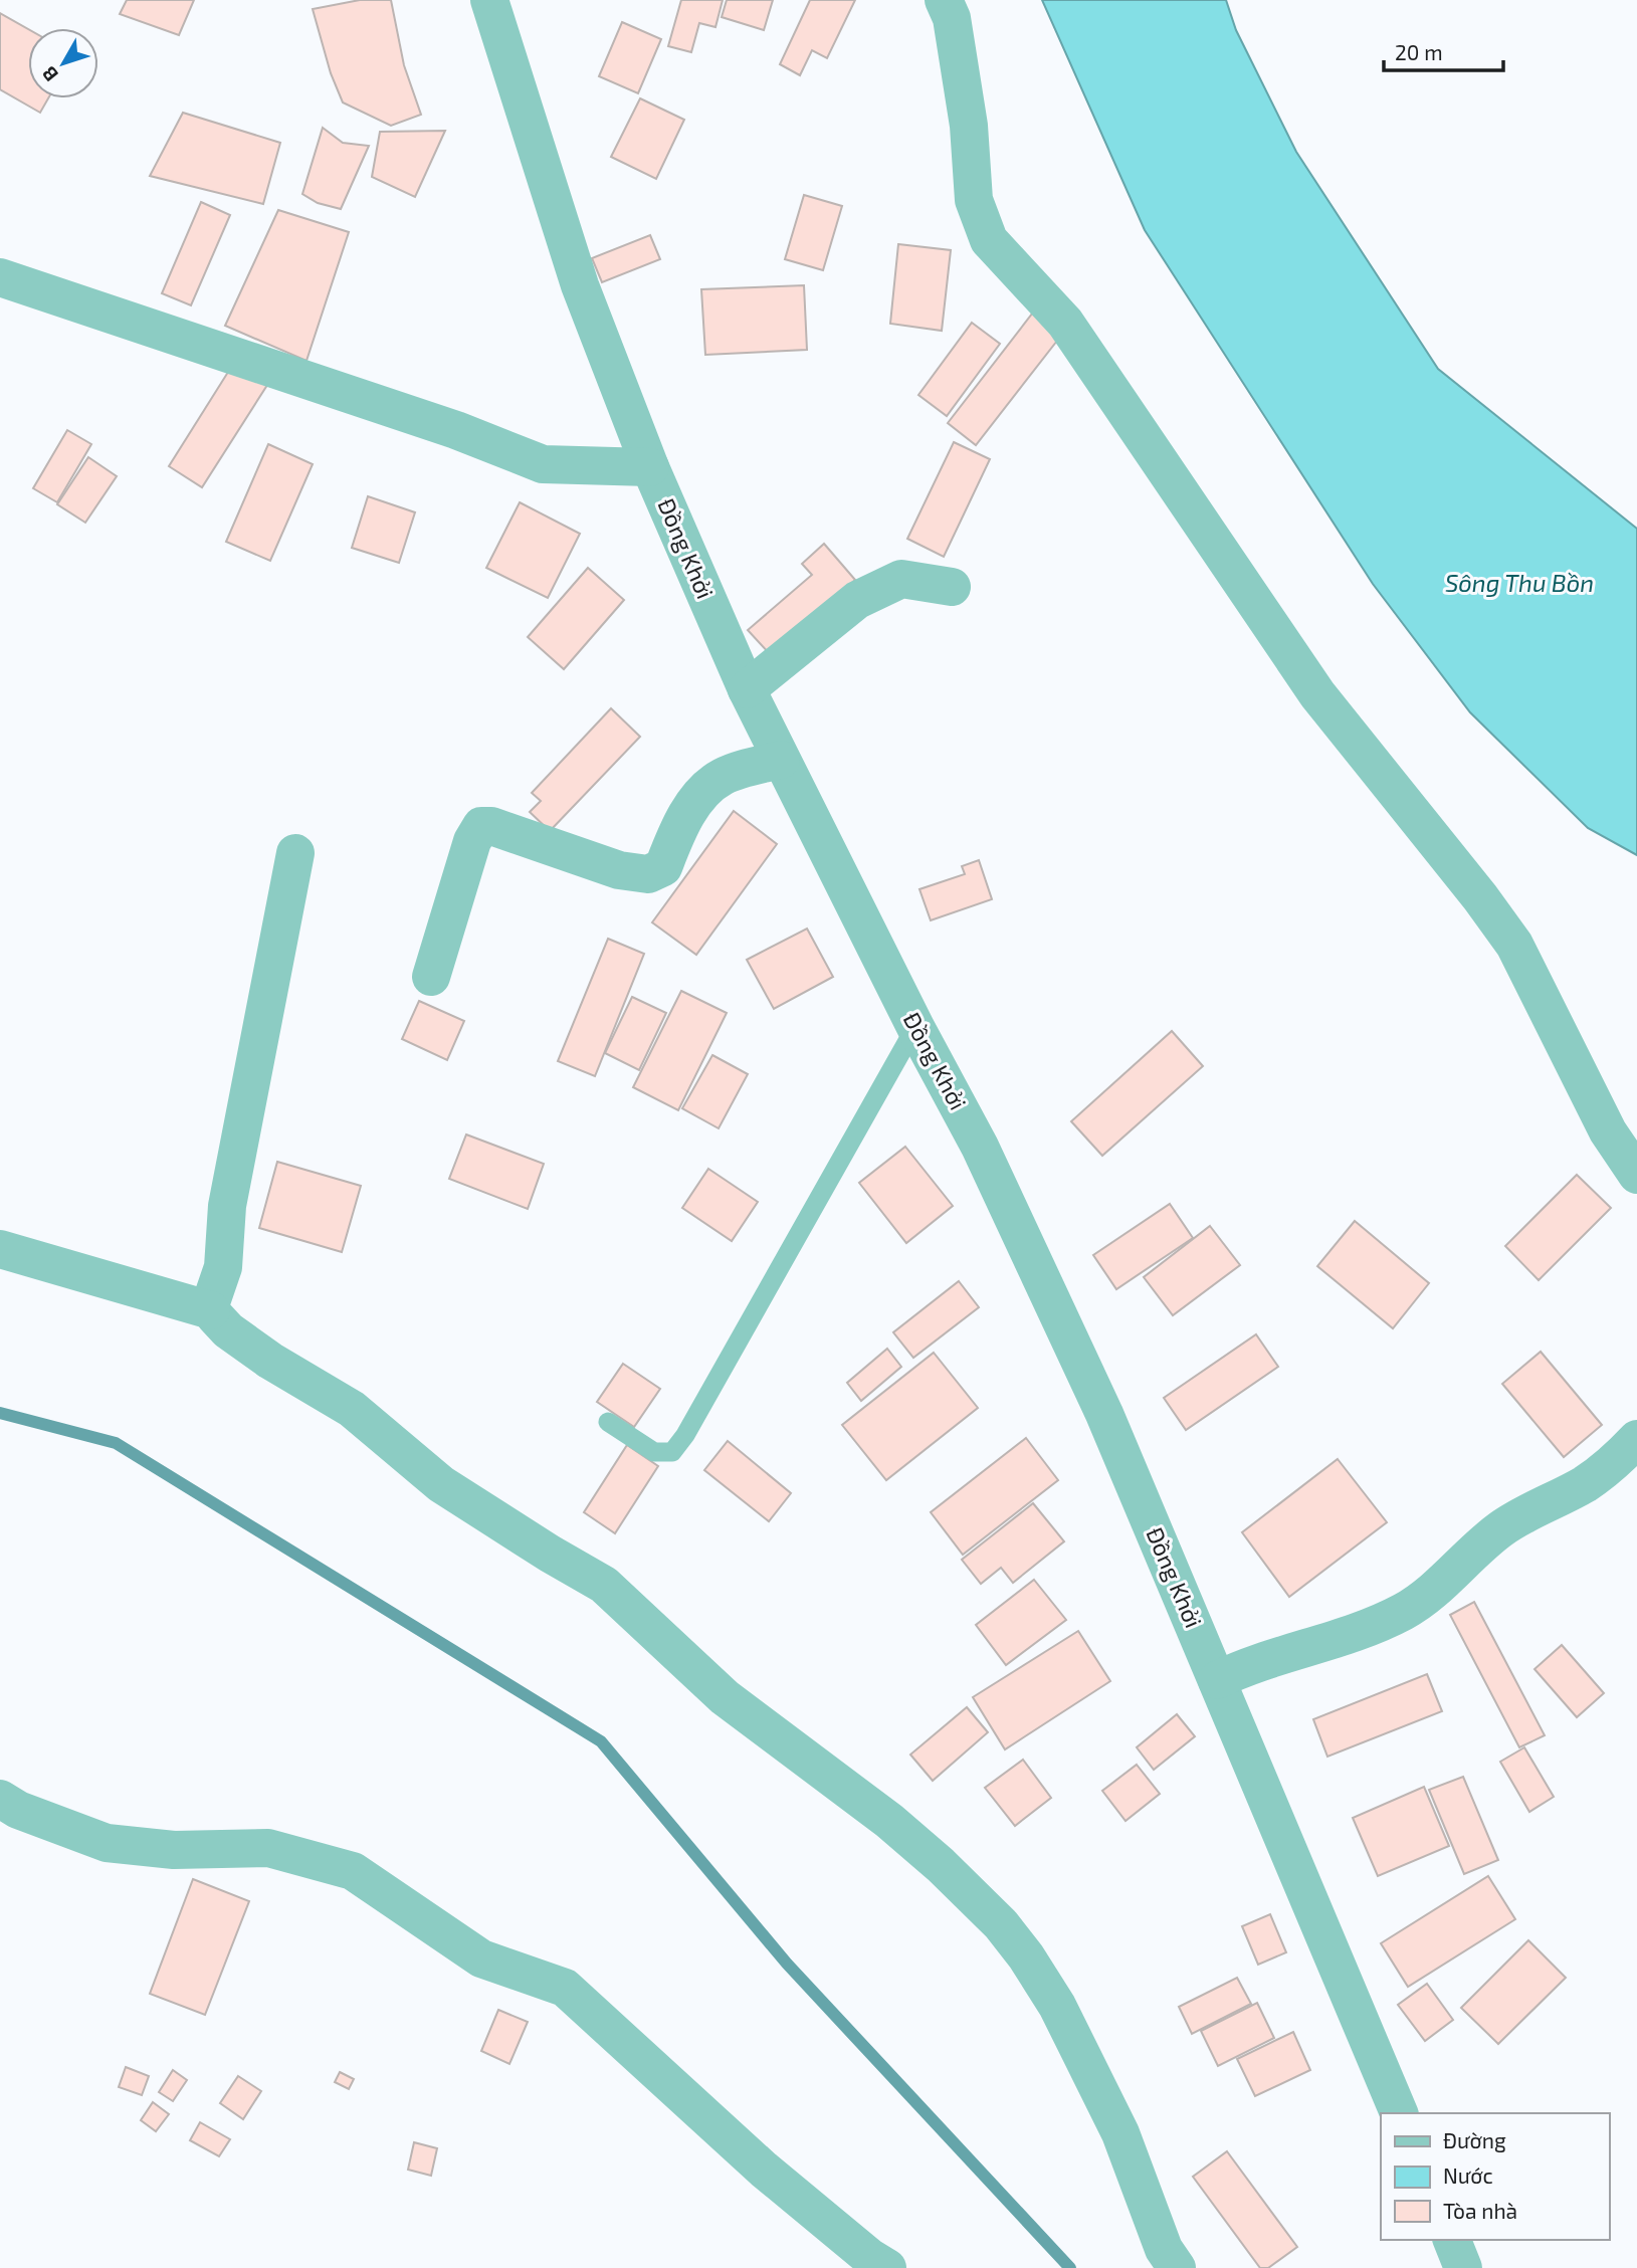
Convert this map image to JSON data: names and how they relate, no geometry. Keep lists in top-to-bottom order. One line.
{"streets":{"street":["Đồng Khởi"]},"water":["Sông Thu Bồn"],"legend":["Đường","Nước","Tòa nhà"],"scale_bar":"20 m","north":"bottom left"}
